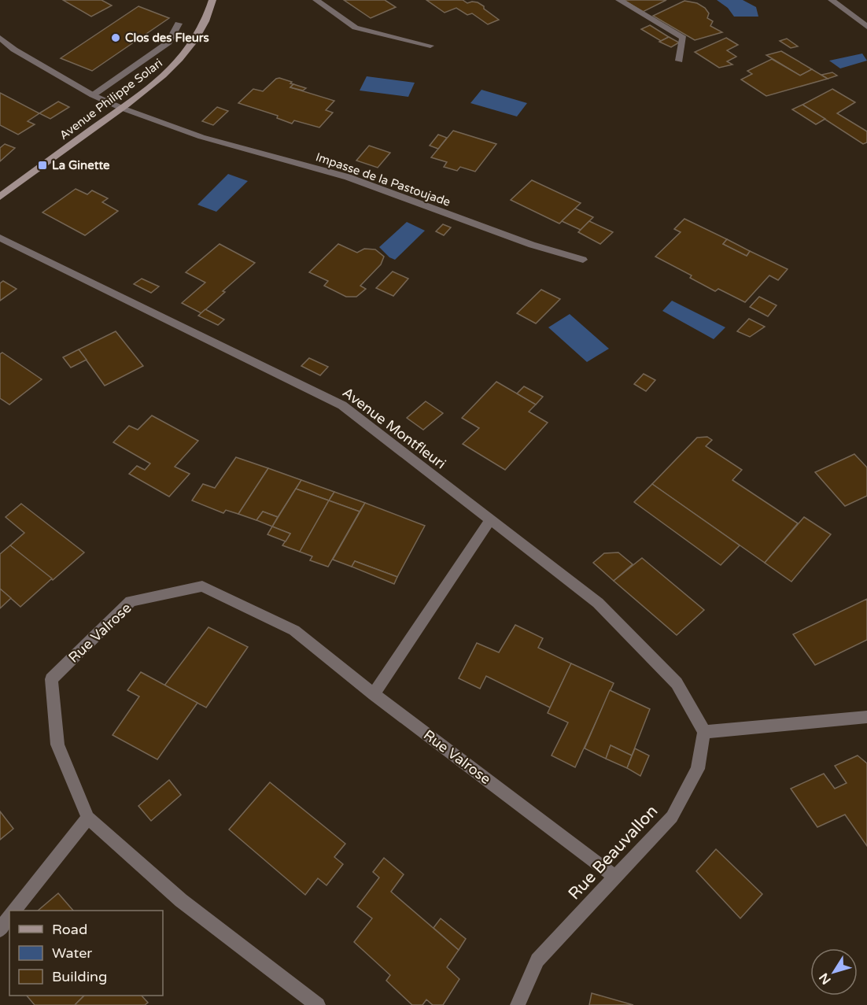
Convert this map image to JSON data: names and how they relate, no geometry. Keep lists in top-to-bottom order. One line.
{"streets":{"main road":["Avenue Philippe Solari"],"street":["Impasse de la Pastoujade","Avenue Montfleuri","Rue Valrose","Rue Beauvallon"]},"crossings":[["Avenue Philippe Solari","Impasse de la Pastoujade"],["Avenue Montfleuri","Rue Beauvallon"],["Rue Valrose","Rue Beauvallon"]],"places":{"other":["Clos des Fleurs"],"transit":["La Ginette"]},"legend":["Road","Water","Building"],"north":"bottom left"}
